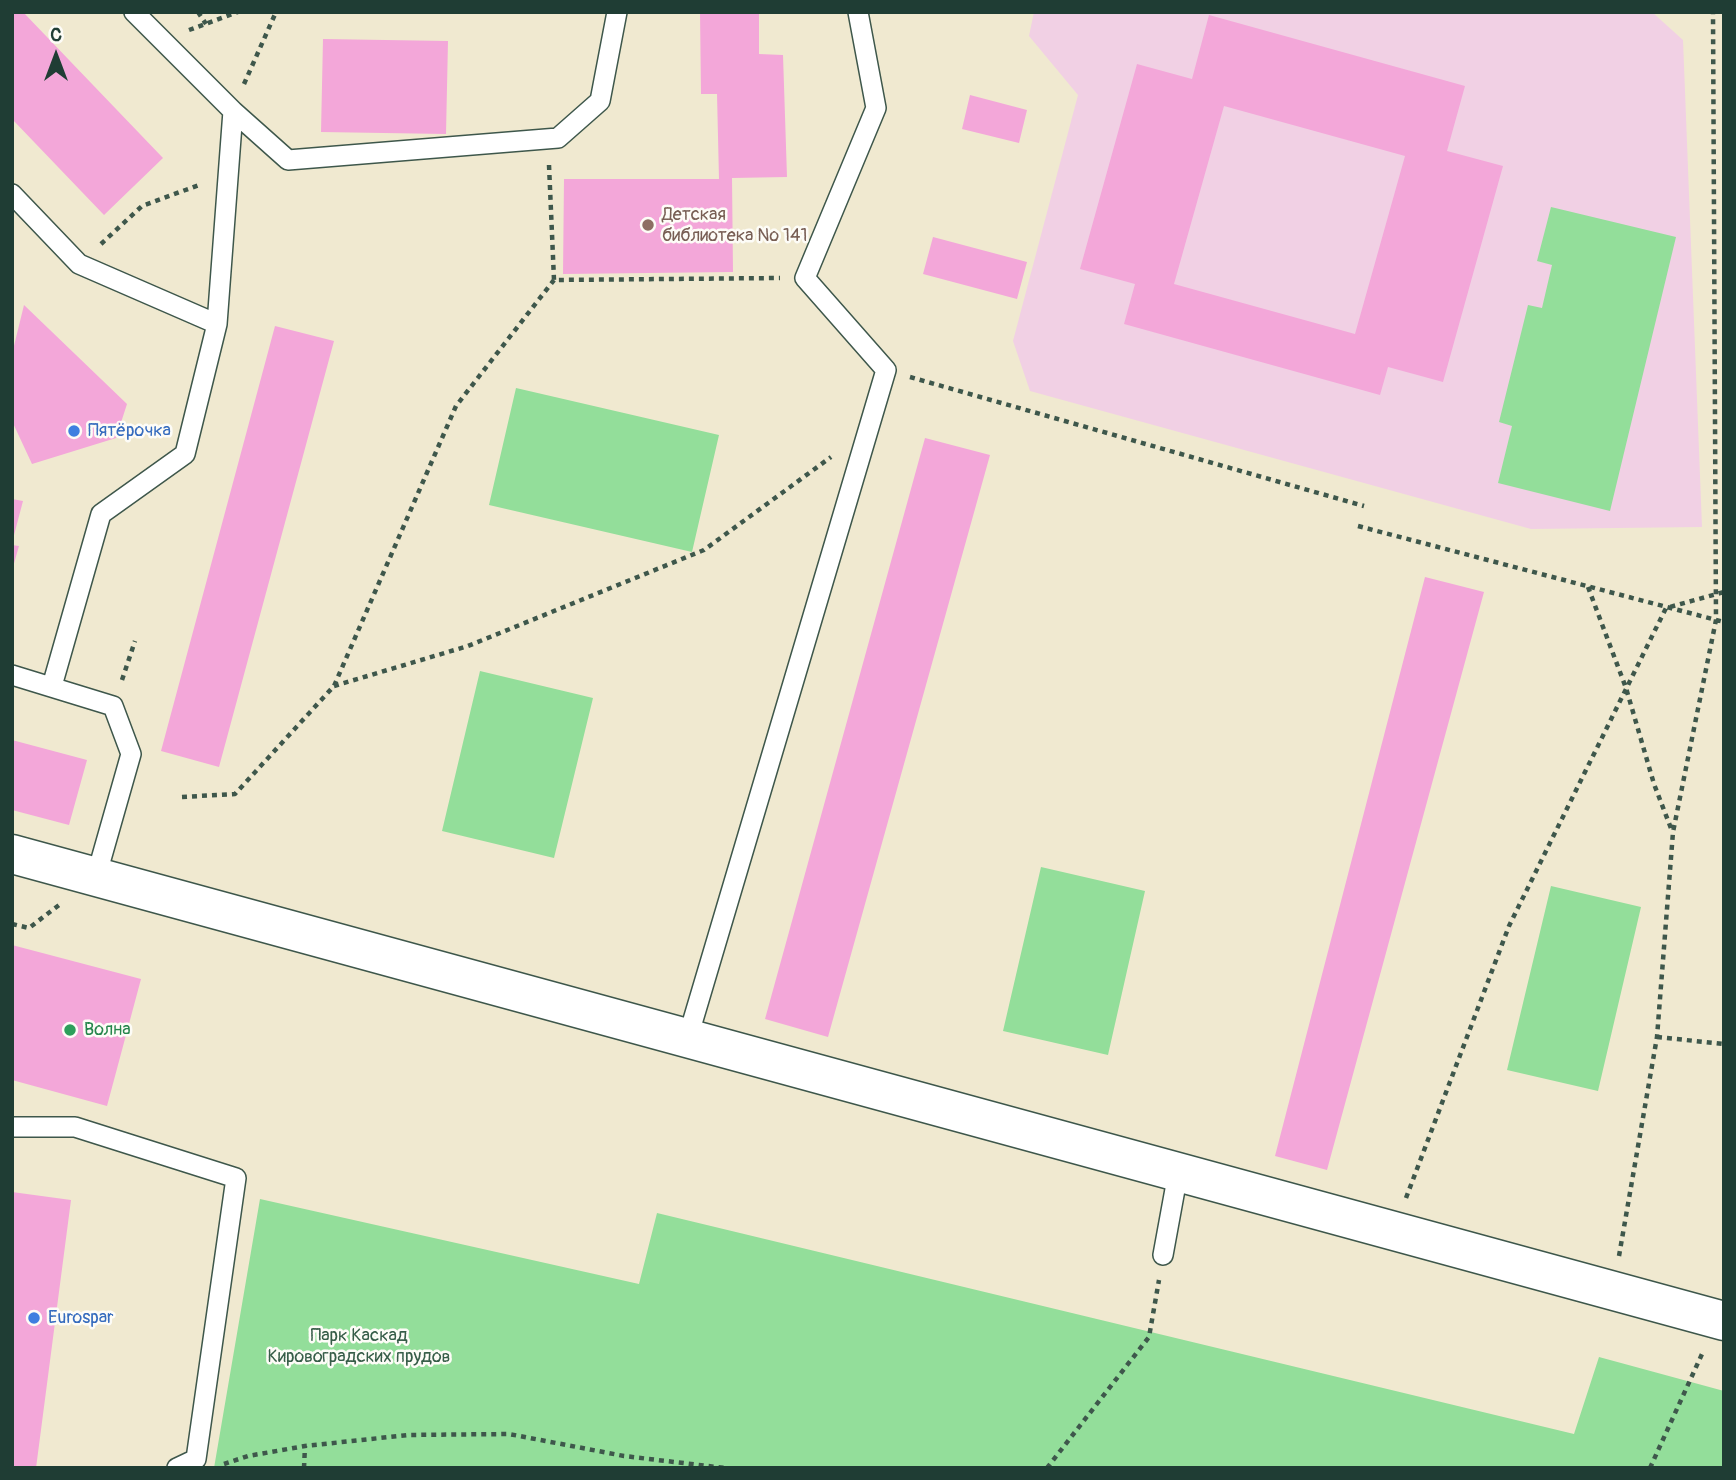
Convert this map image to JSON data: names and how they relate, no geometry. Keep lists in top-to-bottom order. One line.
{"parks":["Парк Каскад Кировоградских прудов"],"places":["Детская библиотека № 141","Пятёрочка","Волна","Eurospar"],"north":"top"}
